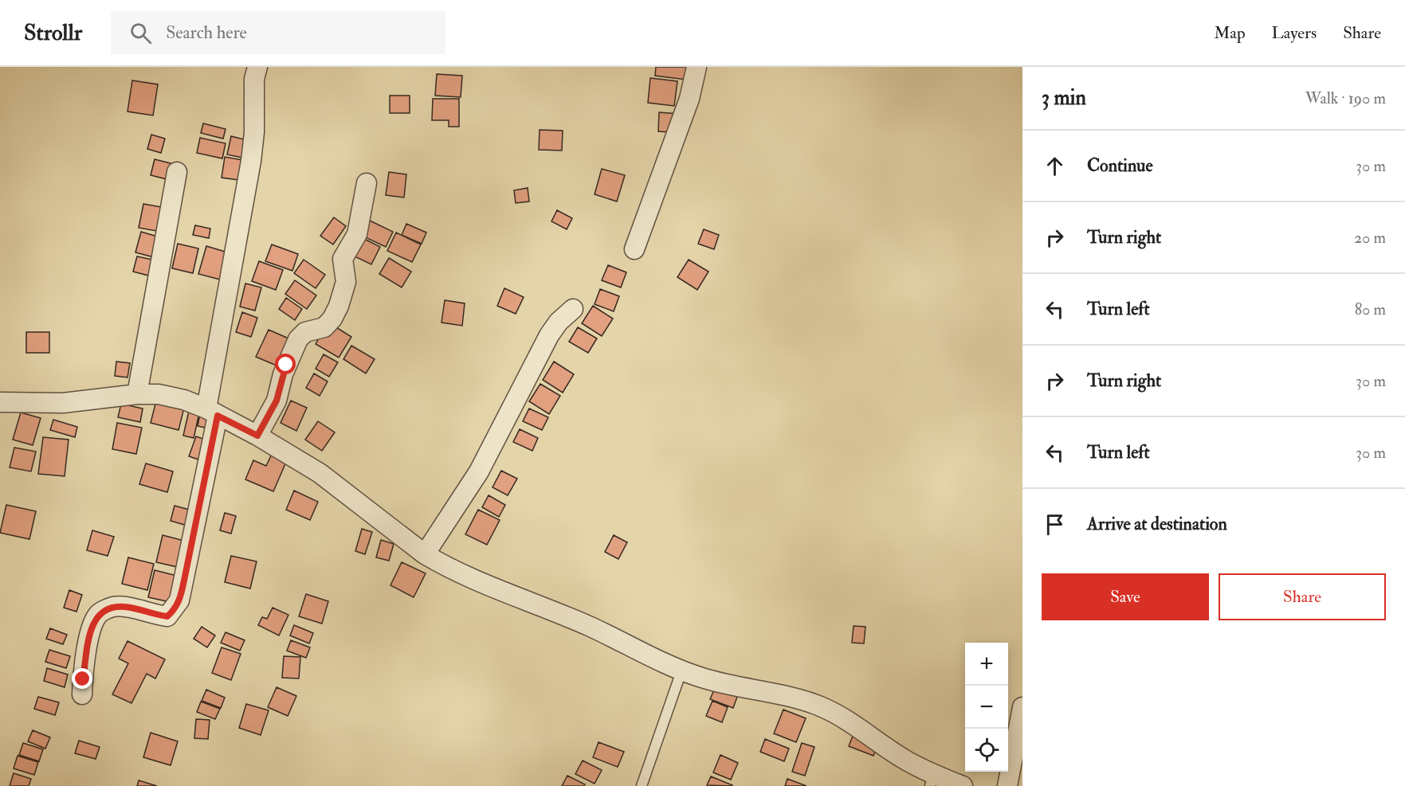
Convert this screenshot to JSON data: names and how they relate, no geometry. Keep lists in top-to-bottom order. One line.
{"page":{"header":"Strollr","search":"Search here","nav":["Map","Layers","Share"],"heading":["3 min","Walk · 190 m"],"list":[["Continue","30 m"],["Turn right","20 m"],["Turn left","80 m"],["Turn right","30 m"],["Turn left","30 m"],"Arrive at destination"],"buttons":["Save","Share"],"map_buttons":["+","−"]}}
